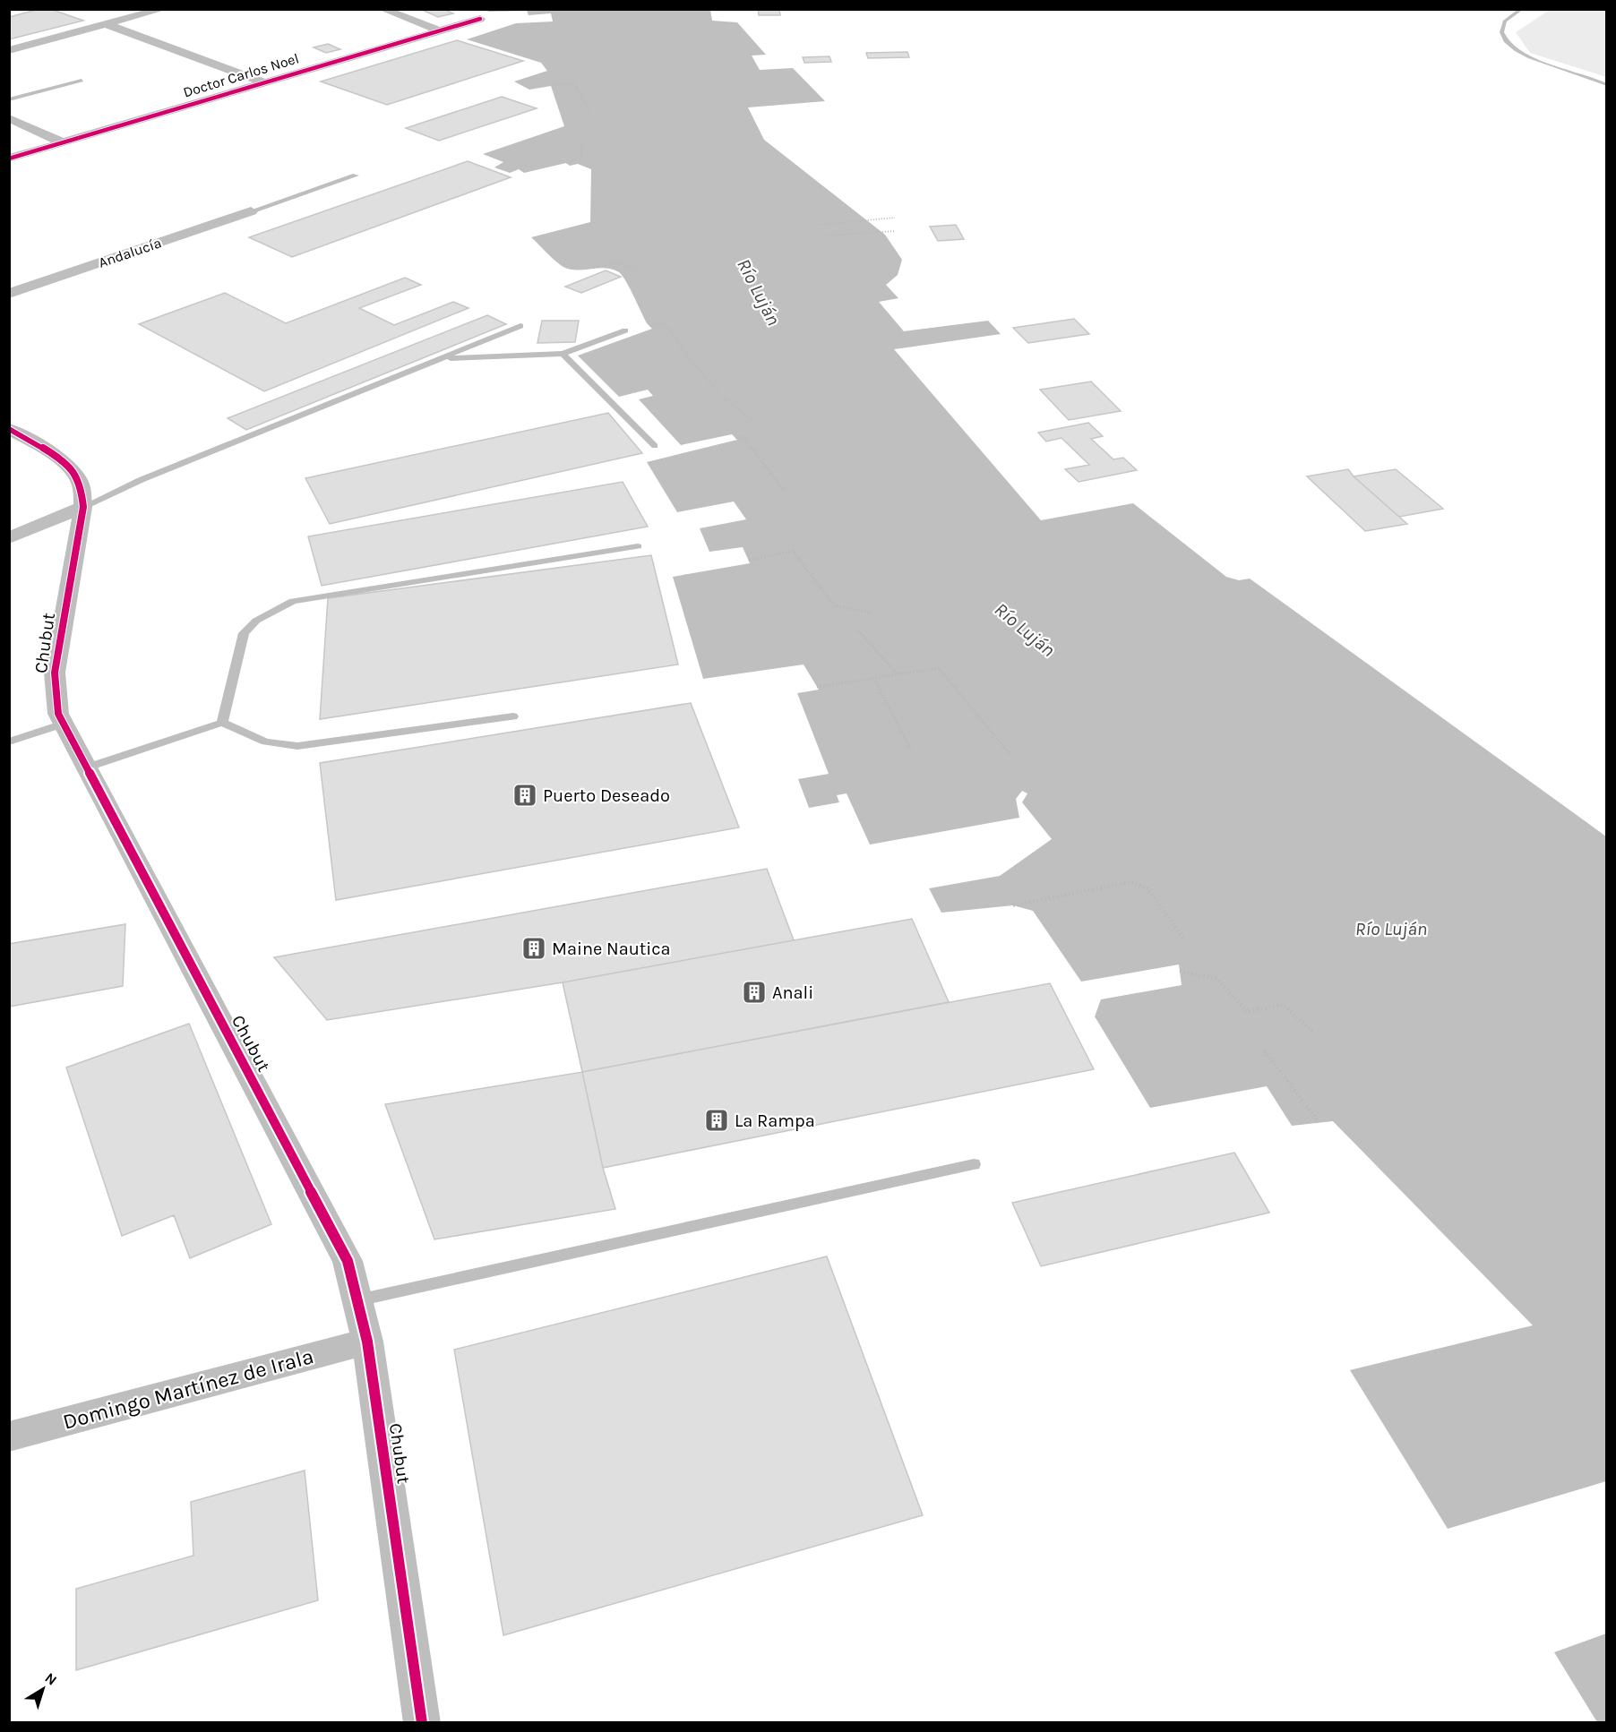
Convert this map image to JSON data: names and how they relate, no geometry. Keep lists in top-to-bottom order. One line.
{"streets":{"street":["Doctor Carlos Noel","Andalucía","Chubut","Domingo Martínez de Irala"]},"crossings":[["Chubut","Domingo Martínez de Irala"]],"water":["Río Luján"],"places":{"building":["Puerto Deseado","Maine Nautica","Anali","La Rampa"]},"north":"top right"}
